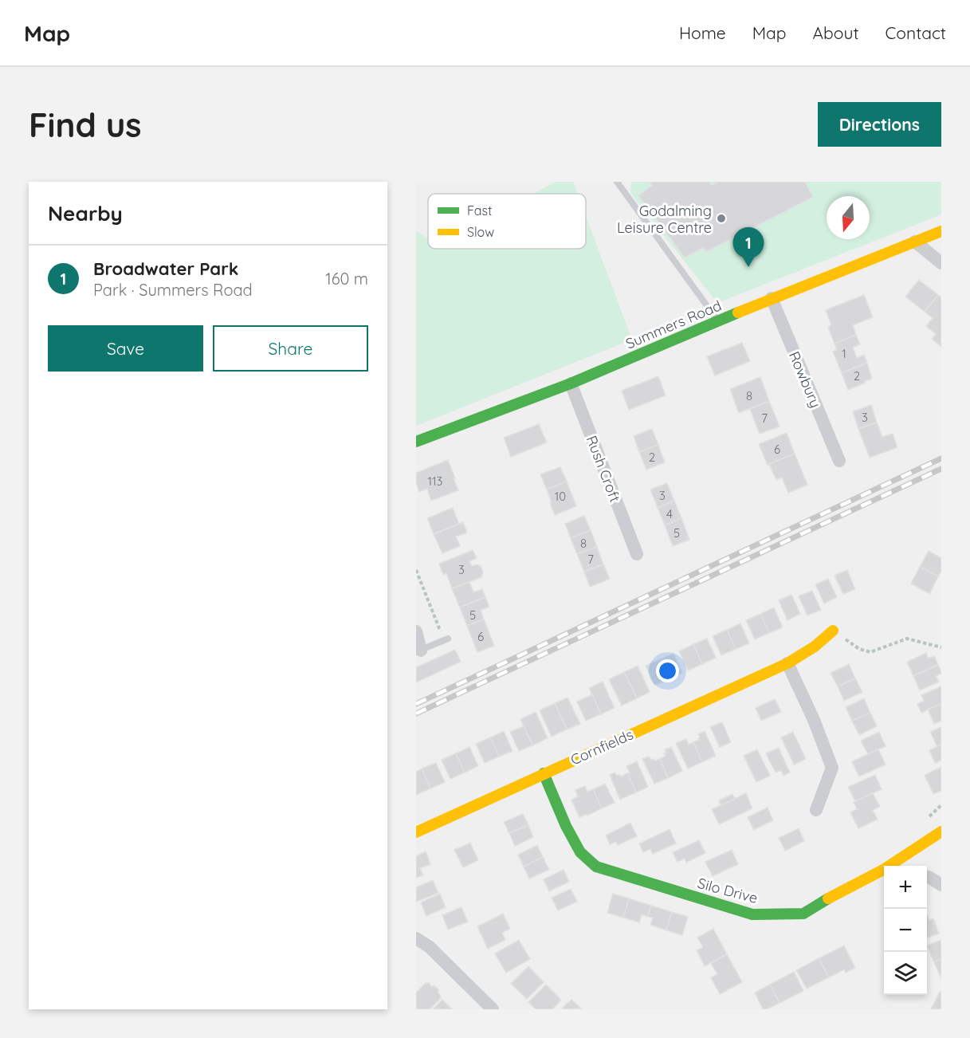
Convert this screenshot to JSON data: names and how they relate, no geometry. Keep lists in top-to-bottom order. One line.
{"streets":{"street":["Summers Road","Rowbury","Rush Croft","Cornfields","Silo Drive"]},"crossings":[["Summers Road","Rowbury"],["Summers Road","Rush Croft"],["Cornfields","Silo Drive"]],"places":["Godalming Leisure Centre"],"house_numbers":["1","2","8","3","7","6","2","113","3","10","4","5","8","7","3","5","6"],"legend":["Fast","Slow"],"north":"bottom","page":{"header":"Map","nav":["Home","Map","About","Contact"],"buttons":["Directions",["Save","Share"]],"title":"Find us","heading":"Nearby","pins":"1","list":[{"mark":"1","name":"Broadwater Park","note":"Park · Summers Road","value":"160 m"}],"map_buttons":["+","−"]}}
